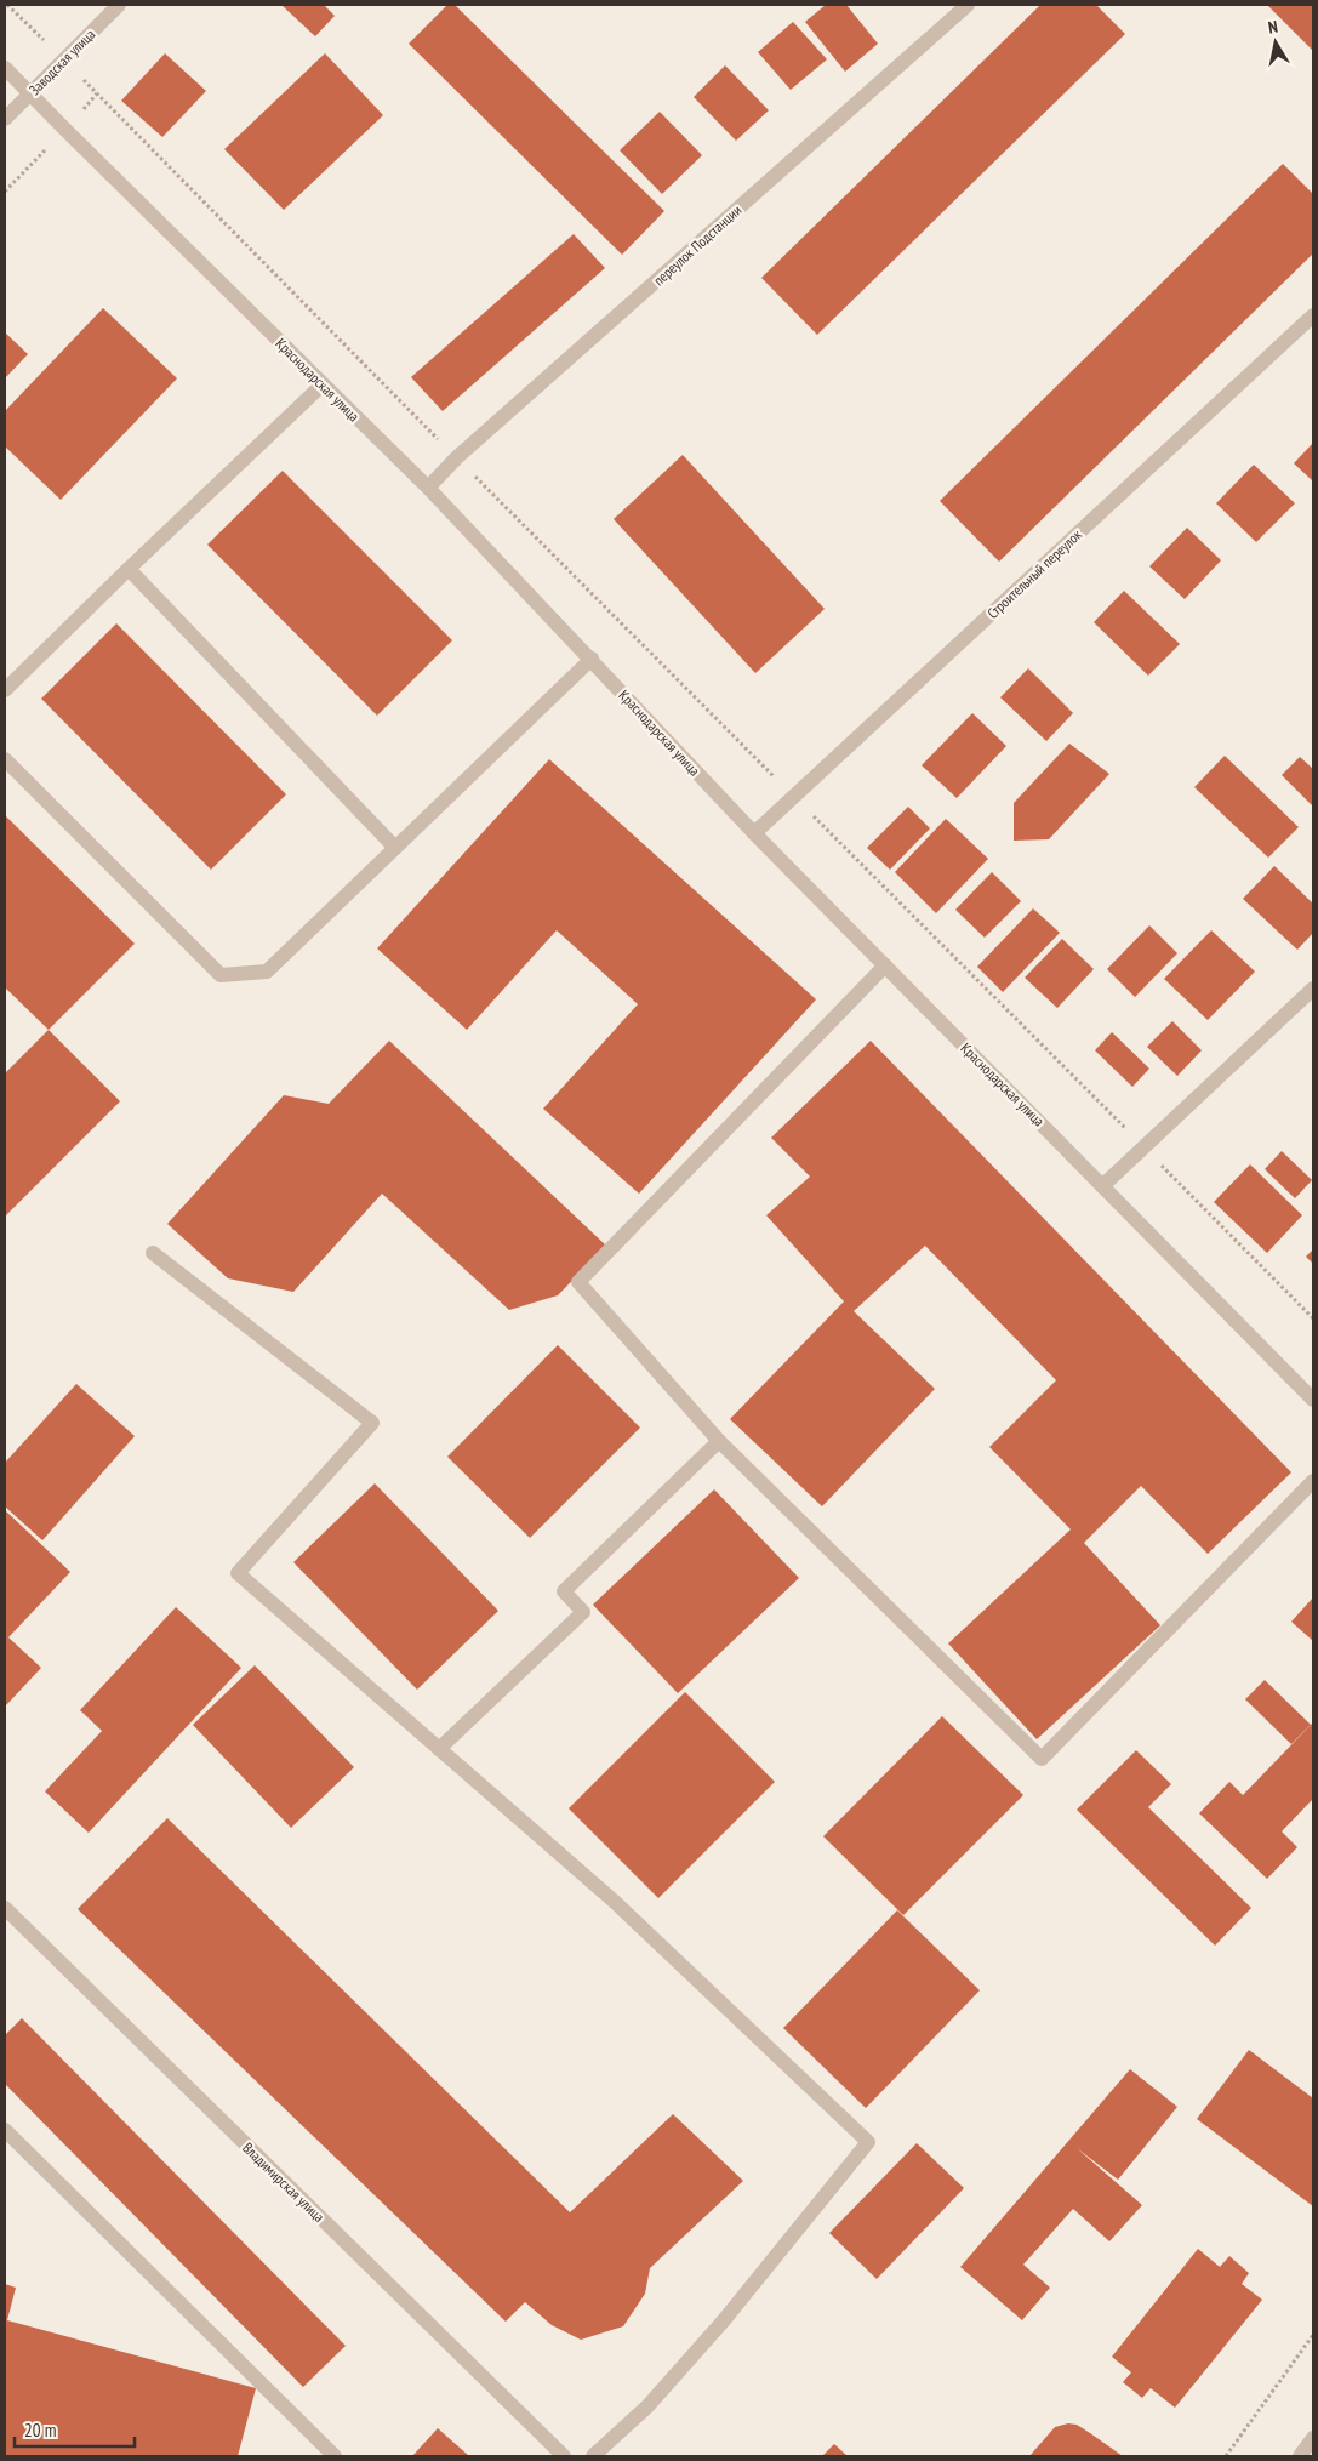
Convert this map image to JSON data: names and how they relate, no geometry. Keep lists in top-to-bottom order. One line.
{"streets":{"street":["Заводская улица","переулок Подстанции","Краснодарская улица","Строительный переулок","Владимирская улица"]},"crossings":[["Заводская улица","Краснодарская улица"],["переулок Подстанции","Краснодарская улица"],["Краснодарская улица","Строительный переулок"]],"scale_bar":"20 m","north":"top"}
